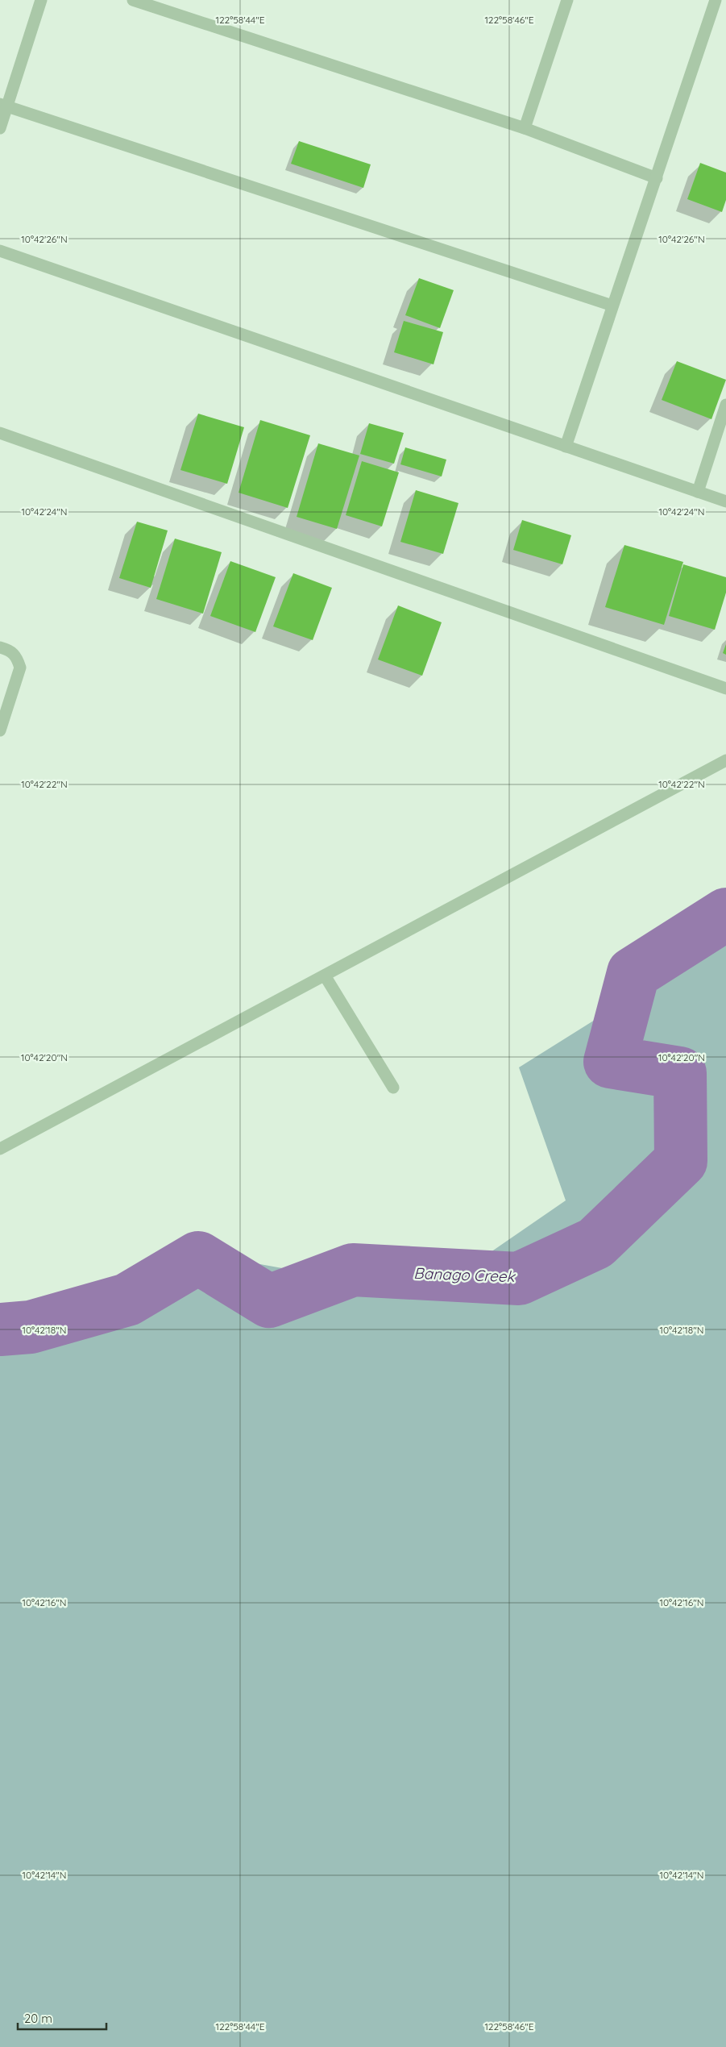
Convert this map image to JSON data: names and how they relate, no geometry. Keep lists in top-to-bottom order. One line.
{"water":["Banago Creek"],"scale_bar":"20 m","coordinates":["122°58'44\"E","122°58'46\"E","10°42'26\"N","10°42'24\"N","10°42'22\"N","10°42'20\"N","10°42'18\"N","10°42'16\"N","10°42'14\"N"]}
